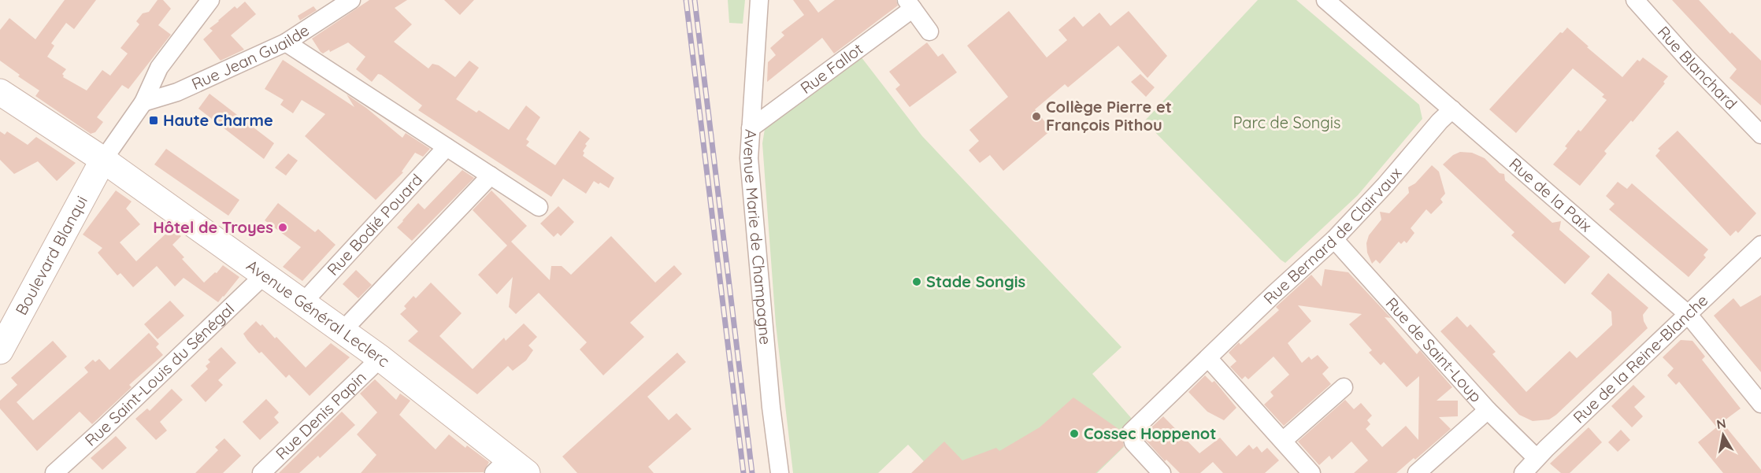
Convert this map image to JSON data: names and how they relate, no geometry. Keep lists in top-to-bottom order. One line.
{"streets":{"main road":["Boulevard Blanqui","Avenue Général Leclerc"],"street":["Rue Jean Guailde","Rue Blanchard","Rue Fallot","Rue de la Paix","Rue Bodié Pouard","Rue Bernard de Clairvaux","Avenue Marie de Champagne","Rue de Saint-Loup","Rue de la Reine-Blanche","Rue Saint-Louis du Sénégal","Rue Denis Papin"]},"crossings":[["Rue Fallot","Avenue Marie de Champagne"],["Rue de la Paix","Rue Bernard de Clairvaux"],["Rue de la Paix","Rue de la Reine-Blanche"],["Rue Bodié Pouard","Avenue Général Leclerc"],["Rue Bernard de Clairvaux","Rue de Saint-Loup"],["Boulevard Blanqui","Avenue Général Leclerc"],["Avenue Général Leclerc","Rue Saint-Louis du Sénégal"],["Avenue Général Leclerc","Rue Denis Papin"],["Rue de Saint-Loup","Rue de la Reine-Blanche"]],"parks":["Parc de Songis"],"places":{"other":["Collège Pierre et François Pithou","Hôtel de Troyes","Stade Songis","Cossec Hoppenot"],"transit":["Haute Charme"]},"north":"top"}
